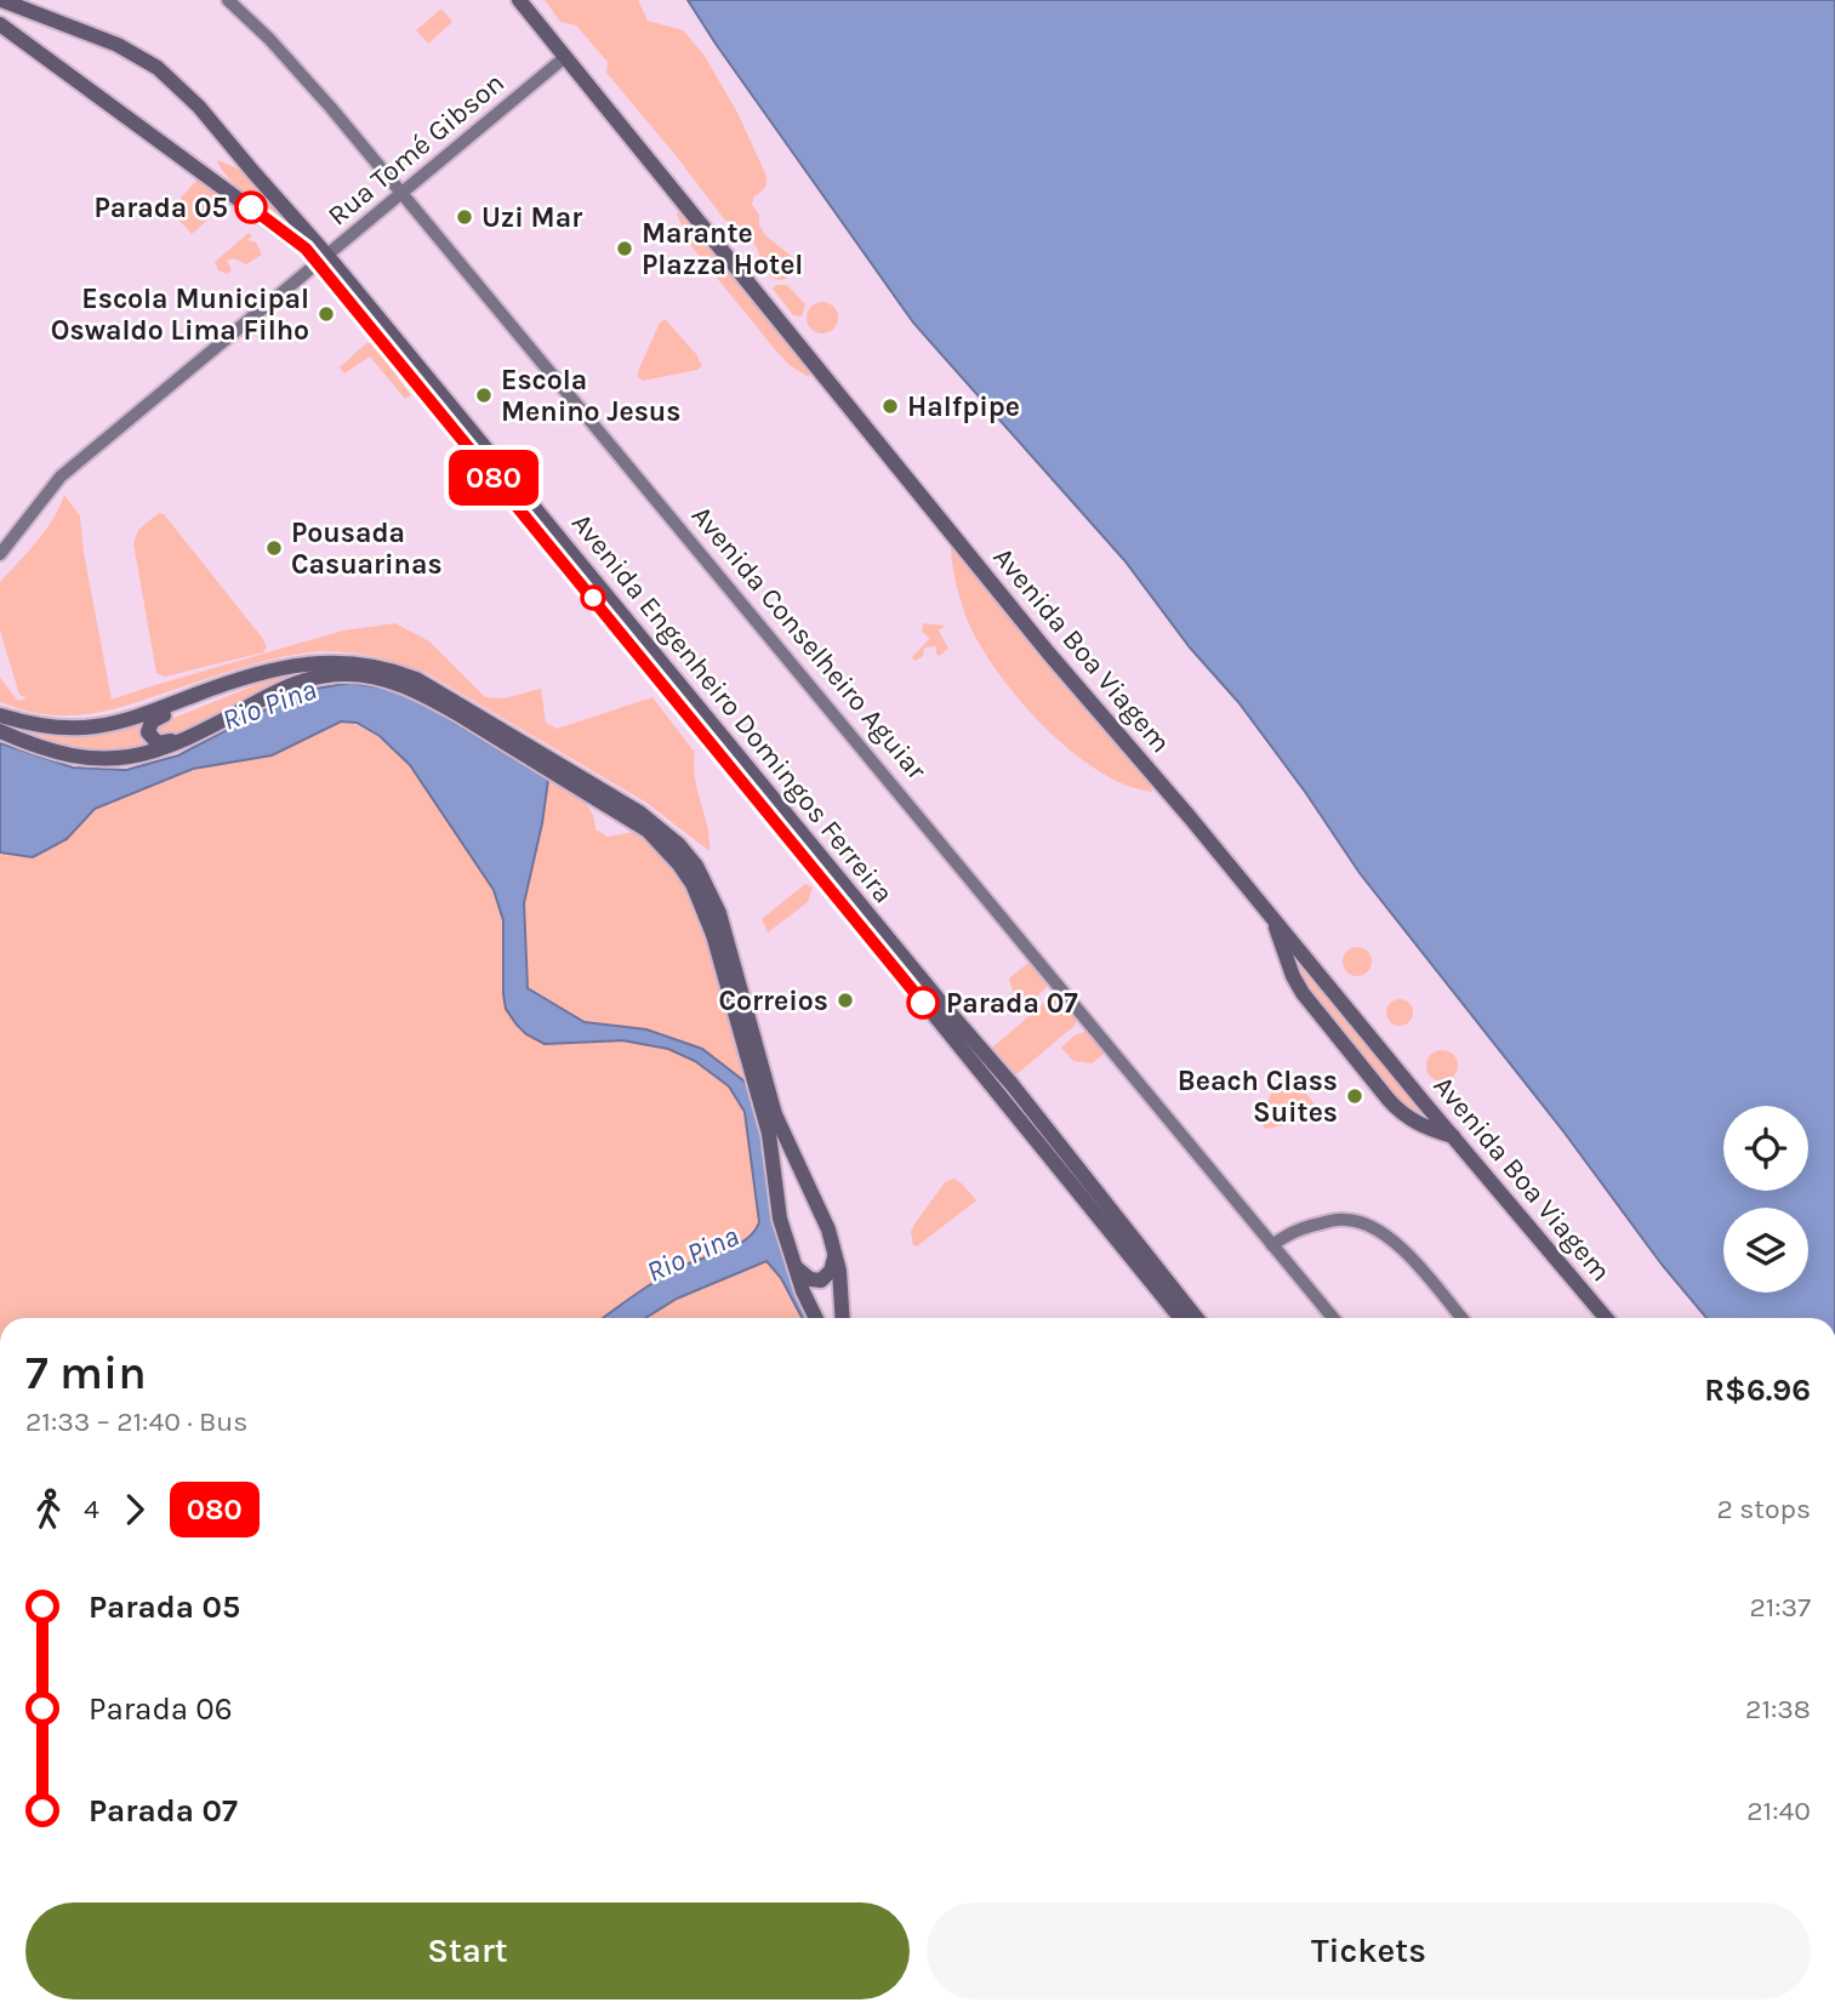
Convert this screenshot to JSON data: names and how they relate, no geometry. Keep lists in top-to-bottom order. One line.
{"streets":{"main road":["Rua Tomé Gibson","Avenida Conselheiro Aguiar","Avenida Boa Viagem","Avenida Engenheiro Domingos Ferreira"]},"crossings":[["Rua Tomé Gibson","Avenida Conselheiro Aguiar"],["Rua Tomé Gibson","Avenida Boa Viagem"],["Rua Tomé Gibson","Avenida Engenheiro Domingos Ferreira"]],"water":["Rio Pina"],"places":["Parada 05","Uzi Mar","Marante Plazza Hotel","Escola Municipal Oswaldo Lima Filho","Escola Menino Jesus","Halfpipe","Pousada Casuarinas","Correios","Parada 07","Beach Class Suites"],"lines":["bus line 080"],"page":{"on_map":"080","heading":["7 min","21:33 – 21:40 · Bus","R$6.96"],"legs":["4","080","2 stops"],"list":[{"name":"Parada 05","value":"21:37"},{"name":"Parada 06","value":"21:38"},{"name":"Parada 07","value":"21:40"}],"buttons":["Start","Tickets"]}}
